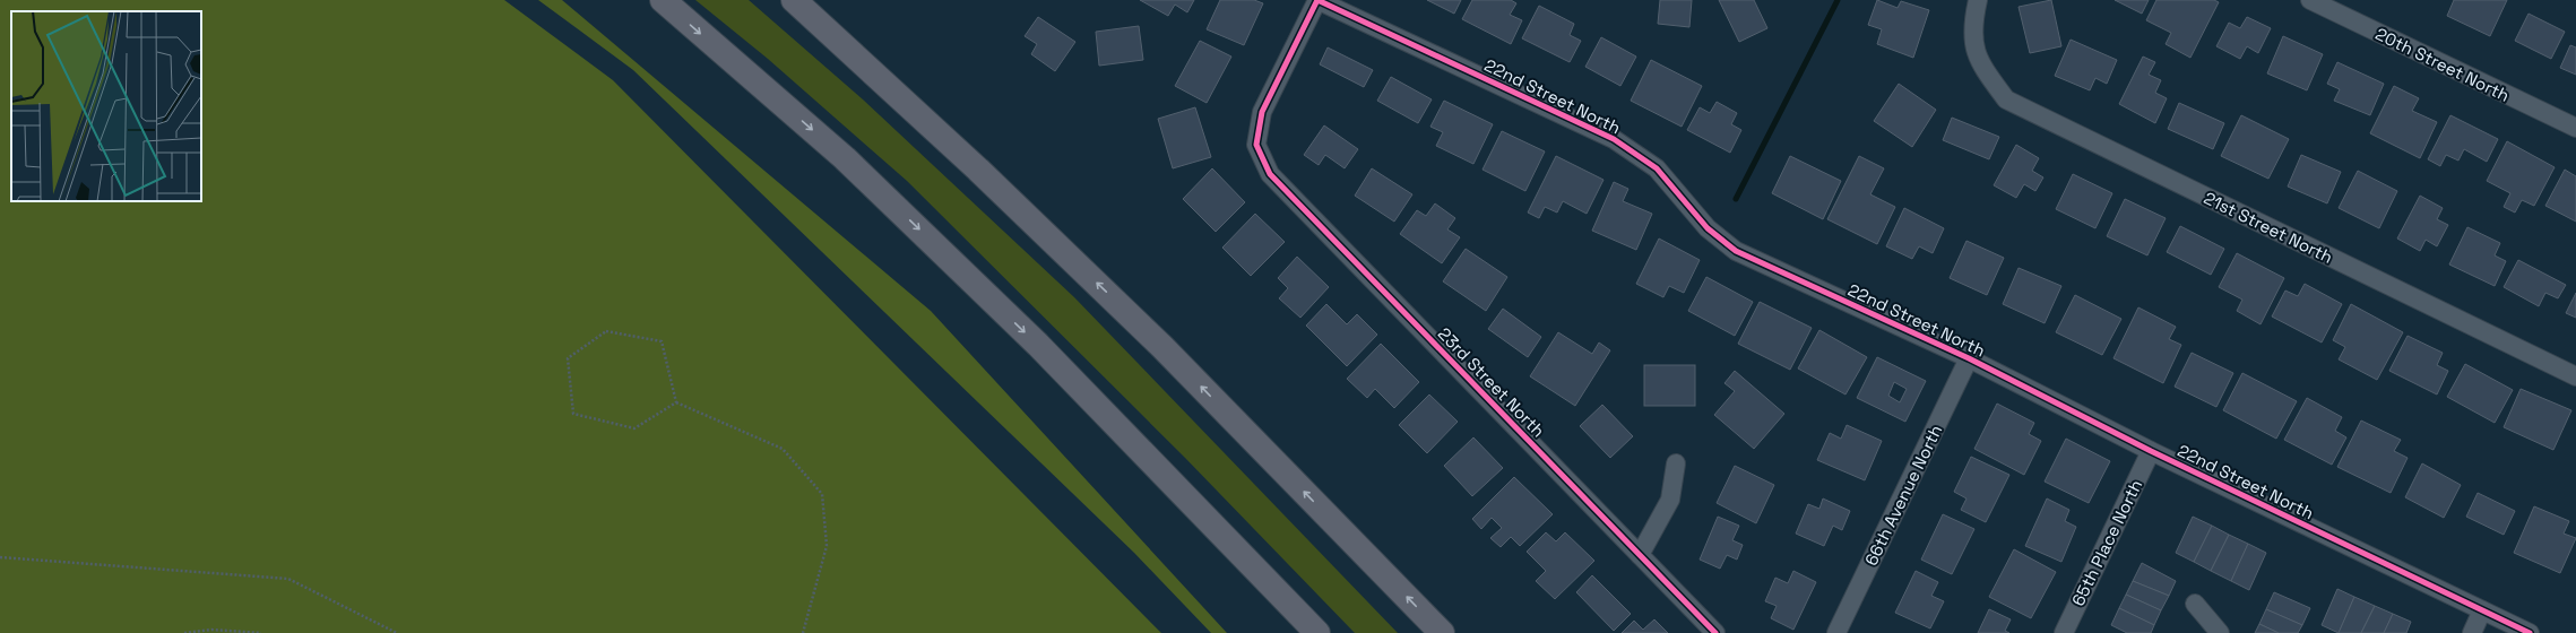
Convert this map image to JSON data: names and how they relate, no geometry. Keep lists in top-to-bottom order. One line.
{"streets":{"street":["20th Street North","22nd Street North","21st Street North","23rd Street North","66th Avenue North","65th Place North"]},"crossings":[["22nd Street North","23rd Street North"],["22nd Street North","66th Avenue North"],["22nd Street North","65th Place North"]]}
